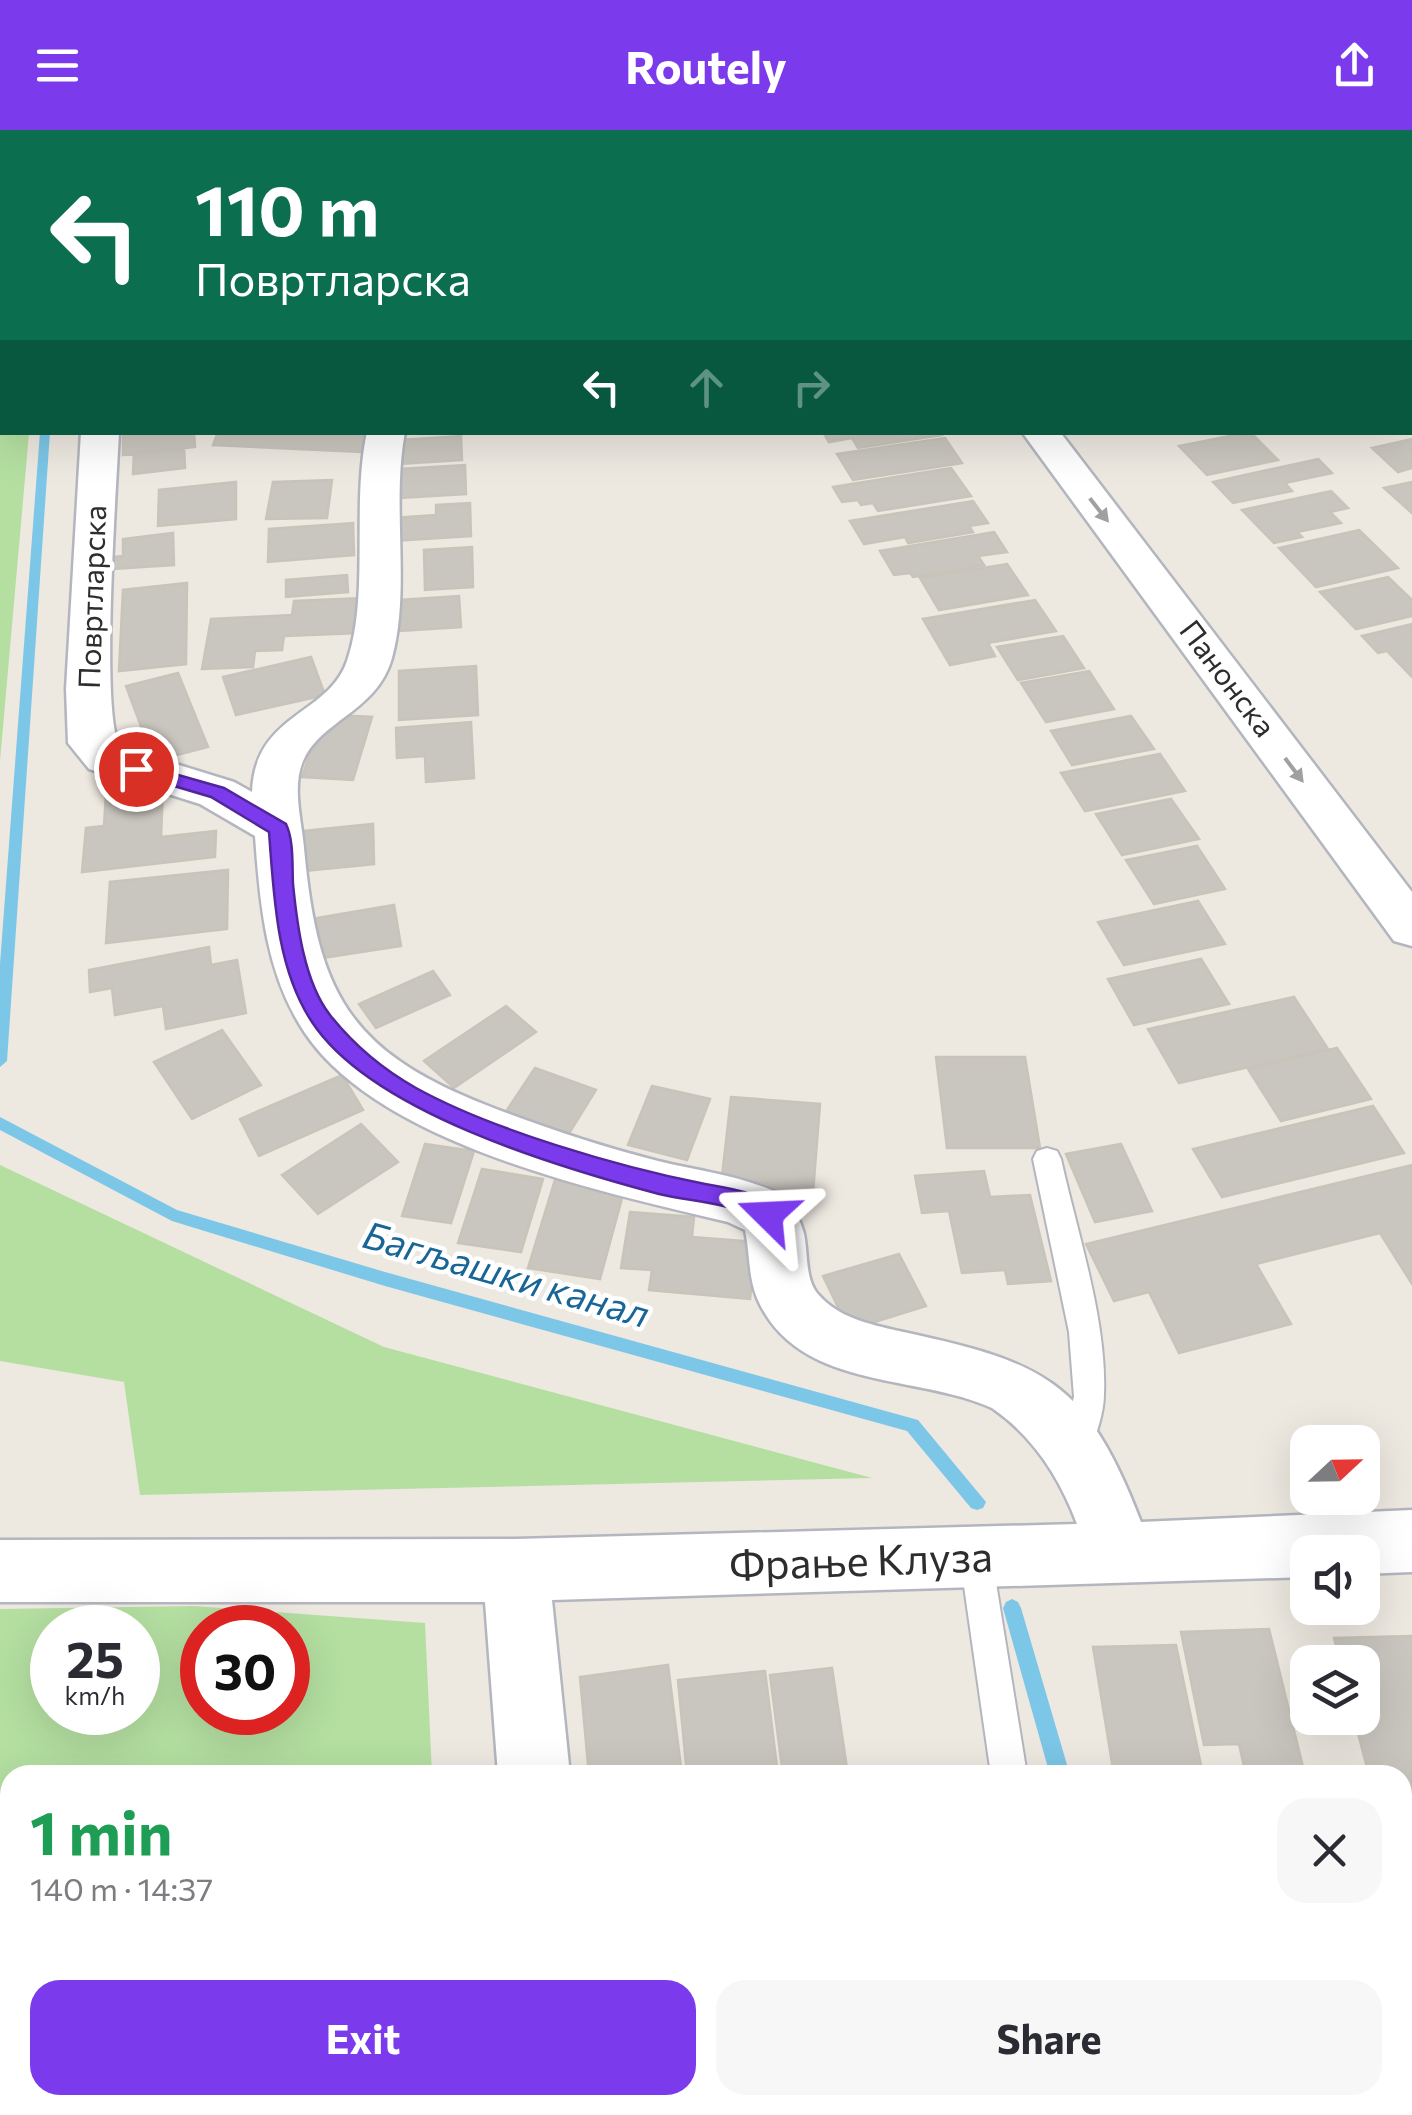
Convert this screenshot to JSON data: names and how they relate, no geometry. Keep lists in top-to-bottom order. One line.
{"streets":{"street":["Повртларска","Панонска","Фрање Клуза"]},"one_way":["Панонска"],"water":["Багљашки канал"],"north":"right","page":{"header":"Routely","turn":["110 m","Повртларска"],"speed":"25 km/h","limit":"30","heading":["1 min","140 m · 14:37"],"buttons":["Exit","Share"]}}
